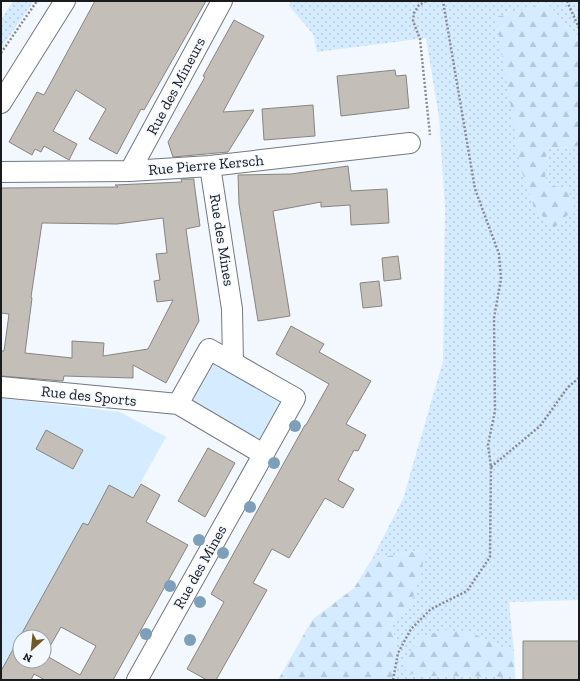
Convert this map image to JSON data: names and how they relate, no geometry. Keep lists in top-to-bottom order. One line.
{"streets":{"street":["Rue des Mineurs","Rue Pierre Kersch","Rue des Mines","Rue des Sports"]},"crossings":[["Rue des Mineurs","Rue Pierre Kersch"],["Rue Pierre Kersch","Rue des Mines"]],"north":"bottom left"}
